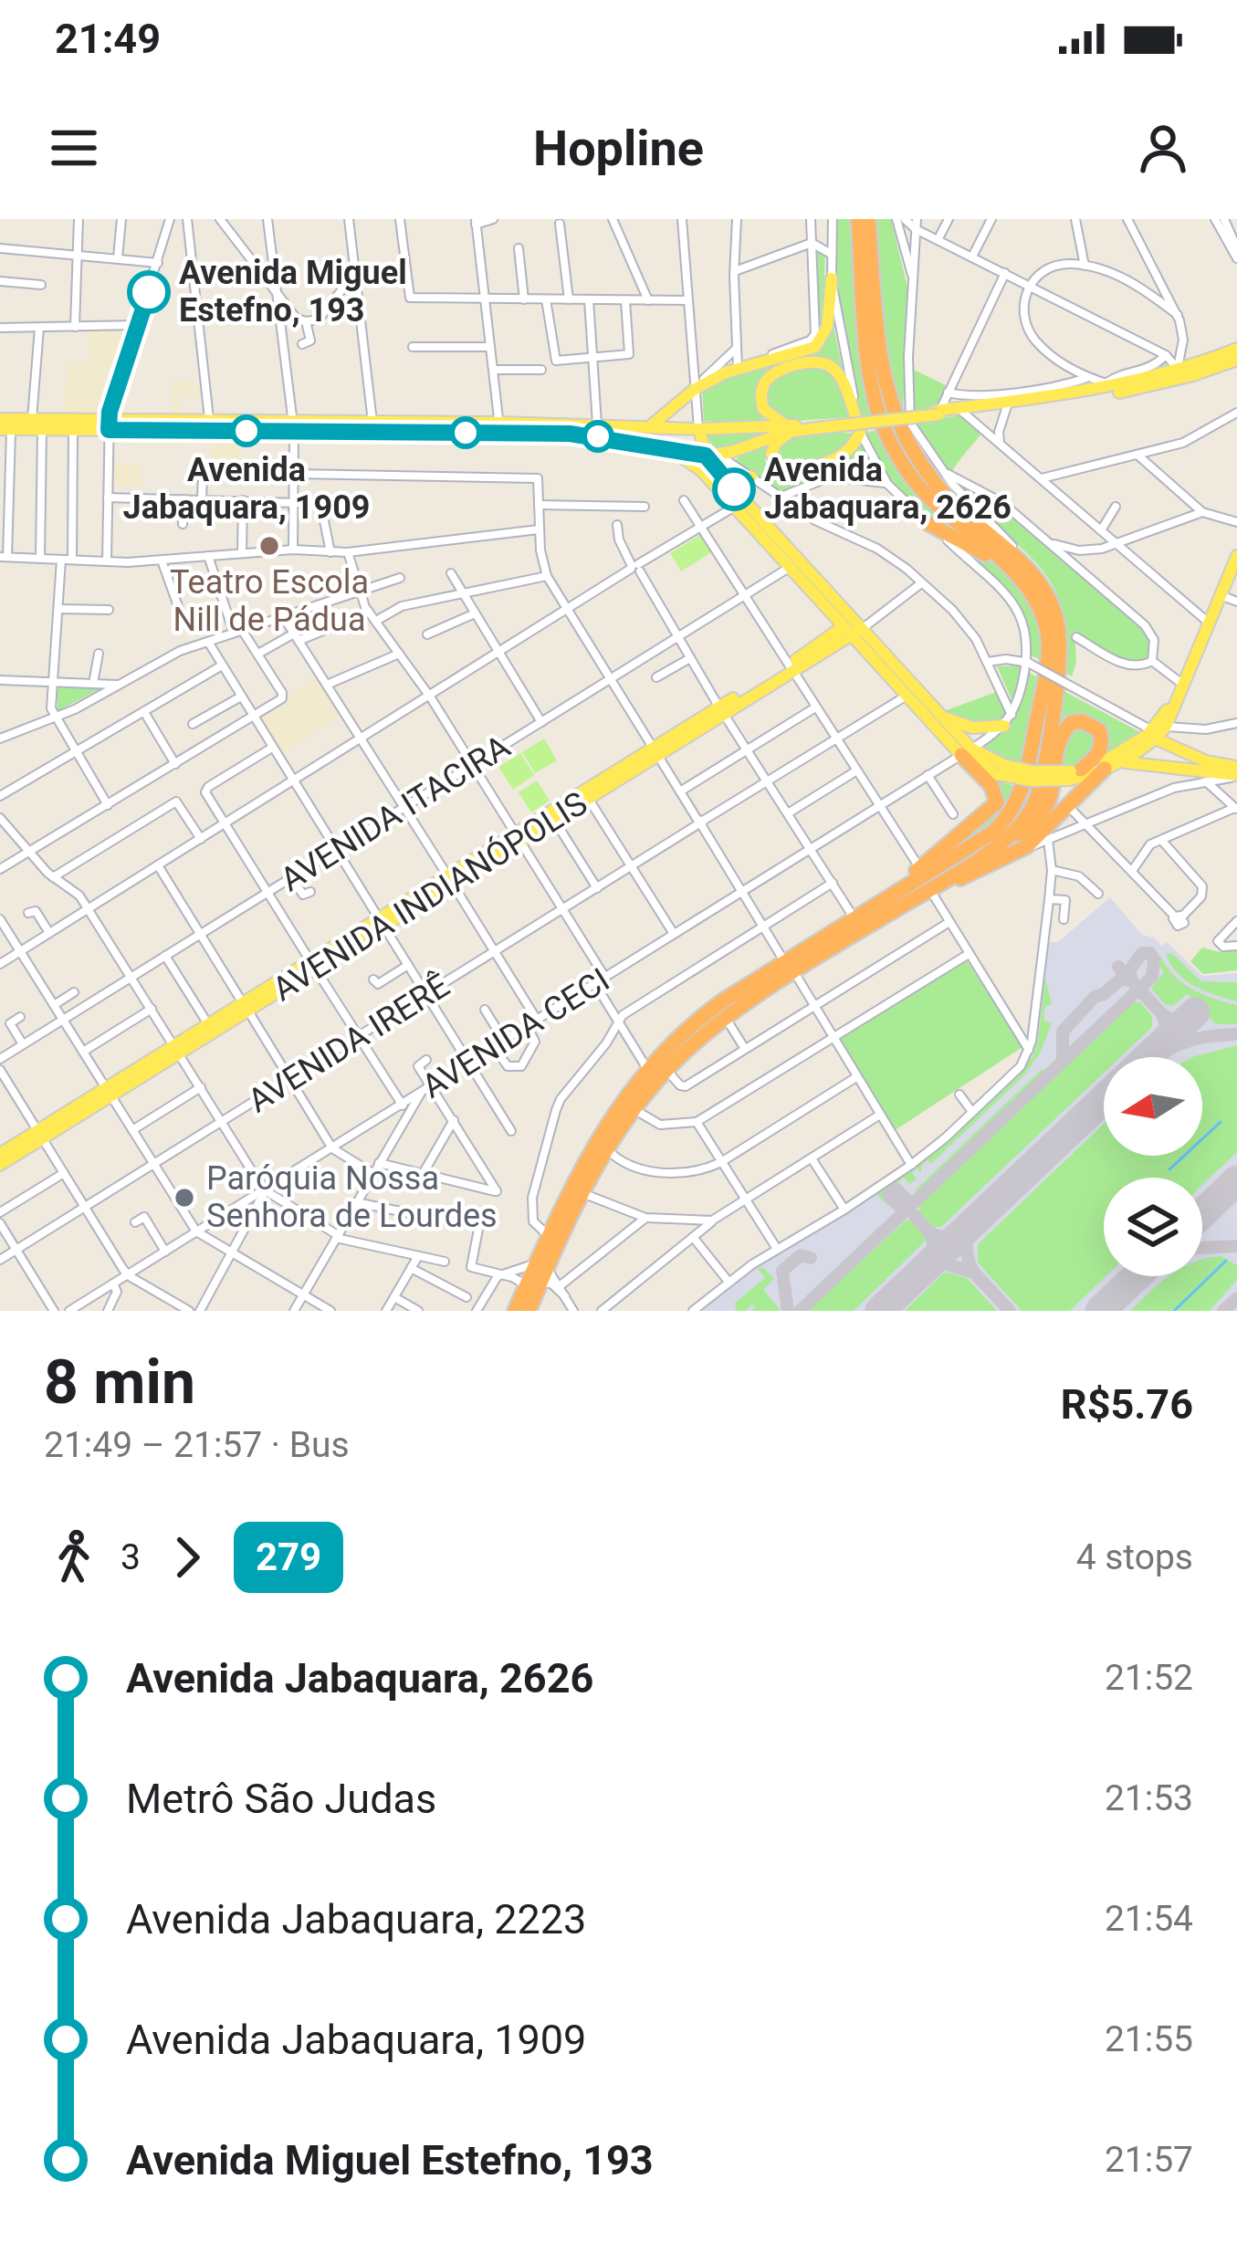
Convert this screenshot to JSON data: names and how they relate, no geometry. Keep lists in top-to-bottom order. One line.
{"streets":{"main road":["AVENIDA INDIANÓPOLIS"],"street":["AVENIDA ITACIRA","AVENIDA CECI","AVENIDA IRERÊ"]},"places":["Avenida Miguel Estefno, 193","Avenida Jabaquara, 1909","Avenida Jabaquara, 2626","Teatro Escola Nill de Pádua","Paróquia Nossa Senhora de Lourdes"],"lines":["bus line 279"],"north":"left","page":{"status":"21:49","header":"Hopline","heading":["8 min","21:49 – 21:57 · Bus","R$5.76"],"legs":["3","279","4 stops"],"list":[{"name":"Avenida Jabaquara, 2626","value":"21:52"},{"name":"Metrô São Judas","value":"21:53"},{"name":"Avenida Jabaquara, 2223","value":"21:54"},{"name":"Avenida Jabaquara, 1909","value":"21:55"},{"name":"Avenida Miguel Estefno, 193","value":"21:57"}]}}
